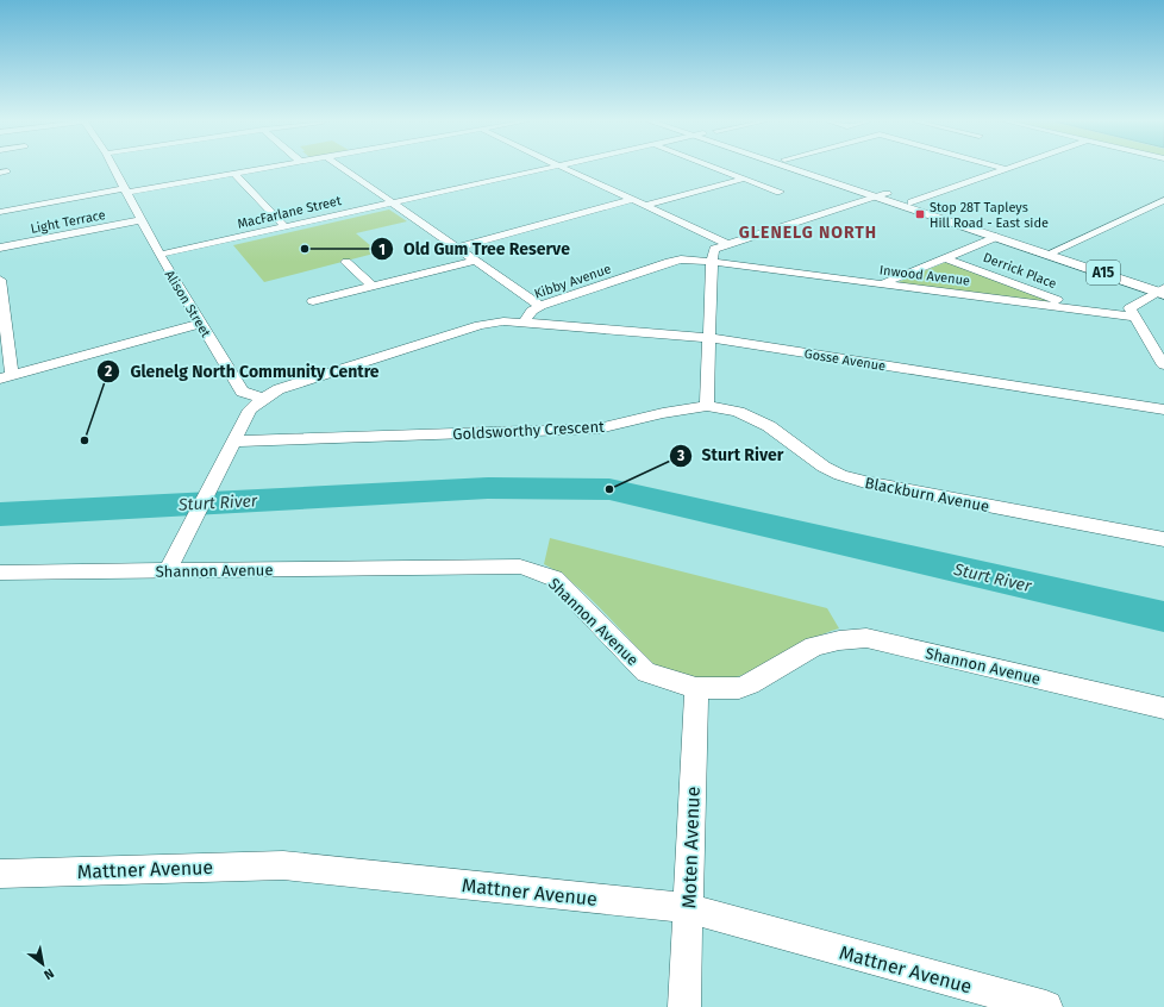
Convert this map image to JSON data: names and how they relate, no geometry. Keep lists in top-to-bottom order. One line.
{"streets":{"main road":["A15"],"street":["MacFarlane Street","Light Terrace","Derrick Place","Inwood Avenue","Kibby Avenue","Alison Street","Gosse Avenue","Goldsworthy Crescent","Blackburn Avenue","Shannon Avenue","Moten Avenue","Mattner Avenue"]},"crossings":[["MacFarlane Street","Alison Street"],["Light Terrace","Alison Street"],["Derrick Place","Inwood Avenue"],["Inwood Avenue","Kibby Avenue"],["Kibby Avenue","Gosse Avenue"],["Goldsworthy Crescent","Blackburn Avenue"],["Shannon Avenue","Moten Avenue"],["Moten Avenue","Mattner Avenue"]],"districts":["GLENELG NORTH"],"water":["Sturt River"],"places":{"transit":["Stop 28T Tapleys Hill Road - East side"],"other":["Old Gum Tree Reserve","Glenelg North Community Centre","Sturt River"]},"north":"bottom right"}
